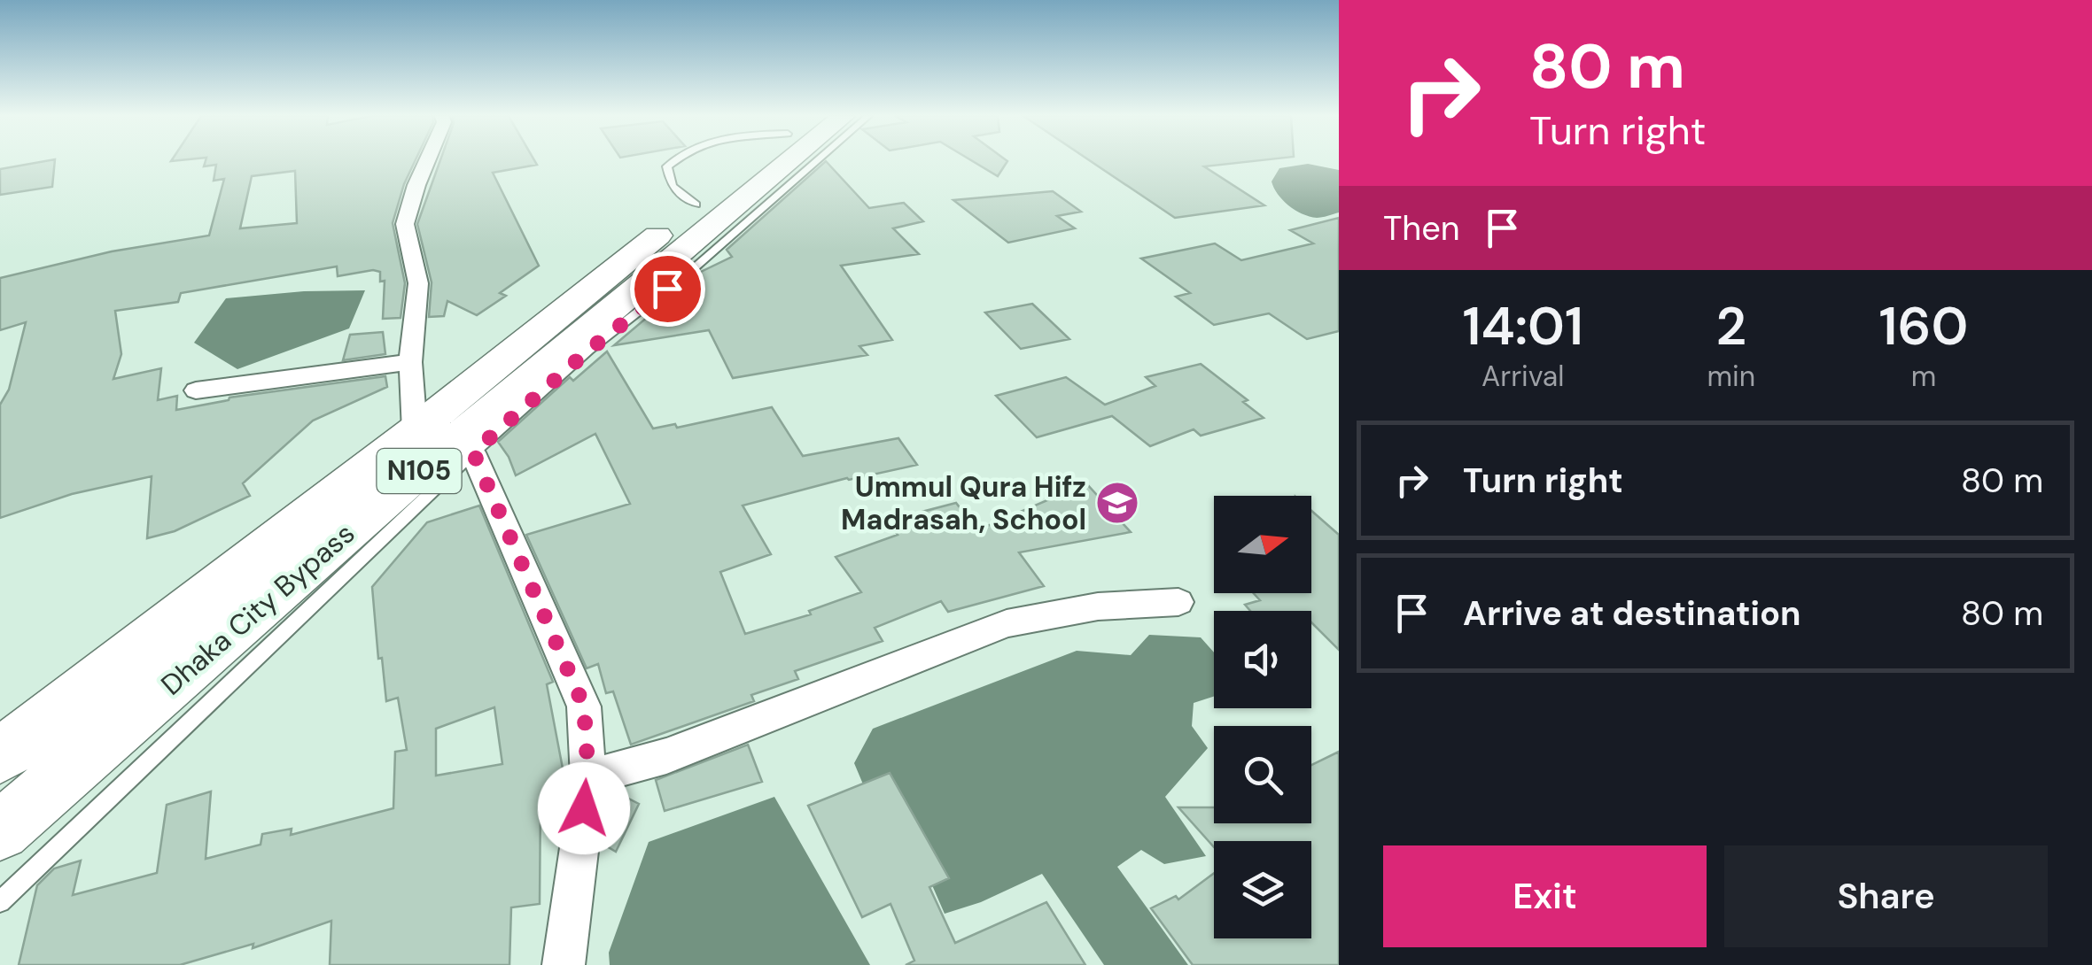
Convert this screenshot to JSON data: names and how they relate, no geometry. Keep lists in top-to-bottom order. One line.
{"streets":{"highway":["N105","Dhaka City Bypass"]},"places":{"school or university":["Ummul Qura Hifz Madrasah, School"]},"north":"right","page":{"turn":["80 m","Turn right"],"then":"Then","eta":["14:01","Arrival","2","min","160","m"],"list":[{"name":"Turn right","value":"80 m"},{"name":"Arrive at destination","value":"80 m"}],"buttons":["Exit","Share"]}}
